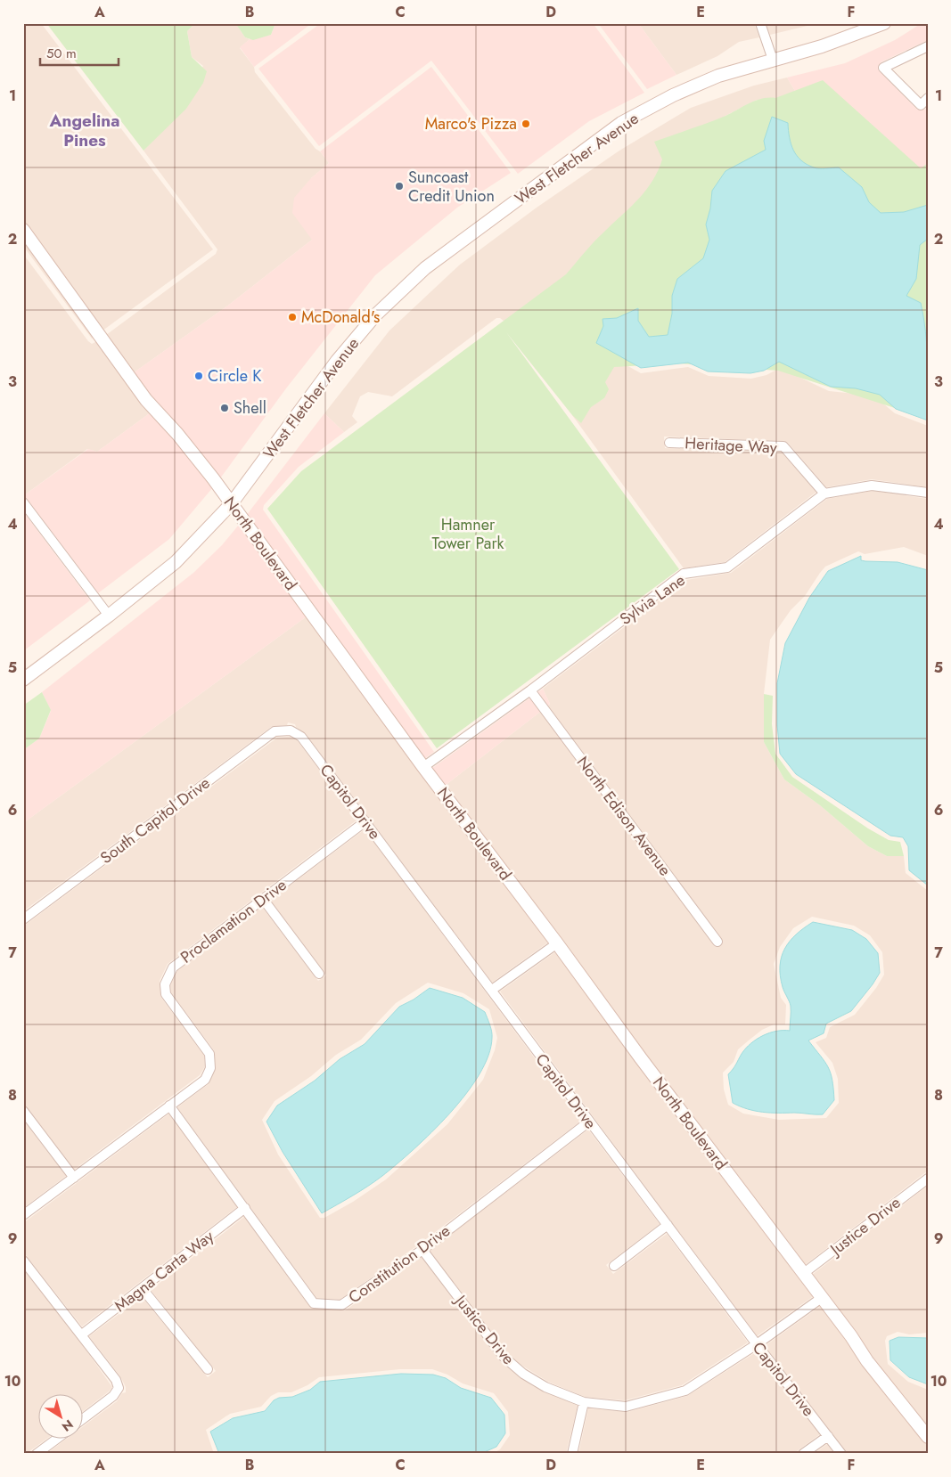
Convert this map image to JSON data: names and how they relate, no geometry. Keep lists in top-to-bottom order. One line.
{"streets":{"street":["West Fletcher Avenue","Heritage Way","North Boulevard","Sylvia Lane","Capitol Drive","North Edison Avenue","South Capitol Drive","Proclamation Drive","Justice Drive","Constitution Drive","Magna Carta Way"]},"crossings":[["West Fletcher Avenue","North Boulevard"],["Heritage Way","Sylvia Lane"],["North Boulevard","Sylvia Lane"],["North Boulevard","Justice Drive"],["Sylvia Lane","North Edison Avenue"],["Capitol Drive","South Capitol Drive"],["Capitol Drive","Proclamation Drive"],["Capitol Drive","Justice Drive"],["Capitol Drive","Constitution Drive"],["Proclamation Drive","Constitution Drive"],["Justice Drive","Constitution Drive"],["Constitution Drive","Magna Carta Way"]],"districts":["Angelina Pines"],"parks":["Hamner Tower Park"],"places":["Marco's Pizza","Suncoast Credit Union","McDonald's","Circle K","Shell"],"scale_bar":"50 m","north":"bottom right","grid":{"columns":["A","B","C","D","E","F"],"rows":["1","2","3","4","5","6","7","8","9","10"]}}
